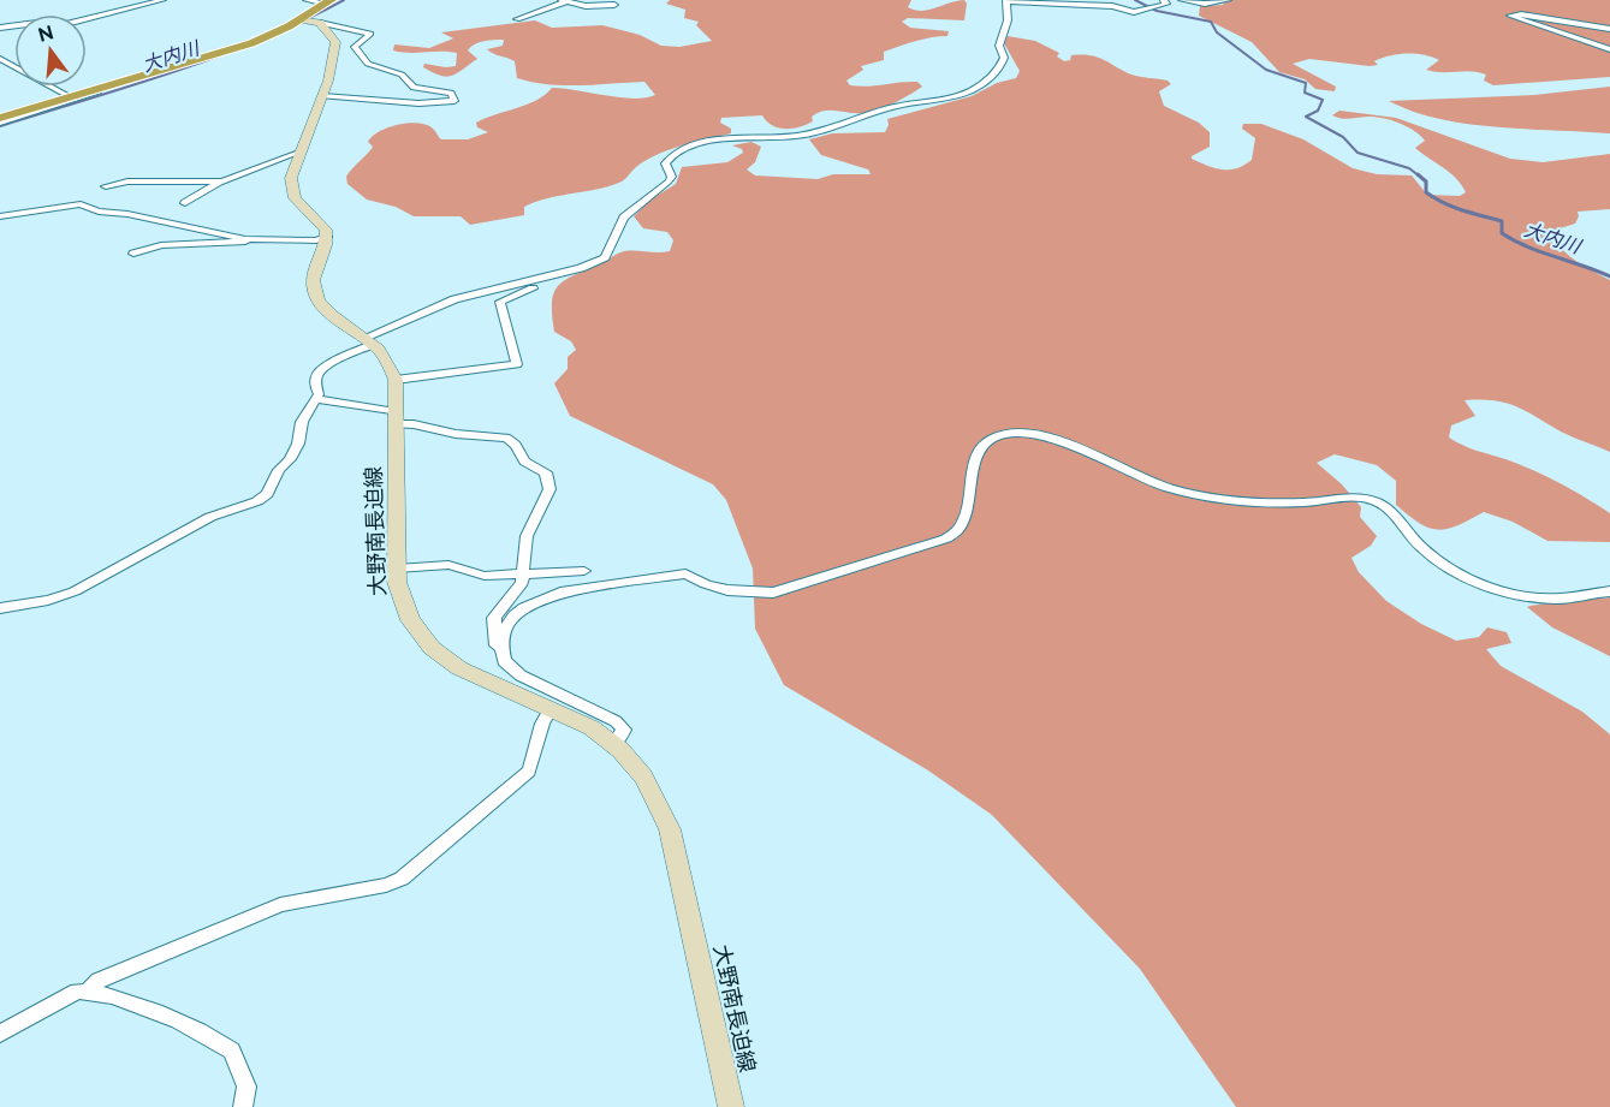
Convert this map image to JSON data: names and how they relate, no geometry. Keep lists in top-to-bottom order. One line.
{"streets":{"main road":["大野南長迫線"]},"water":["大内川"],"north":"top"}
